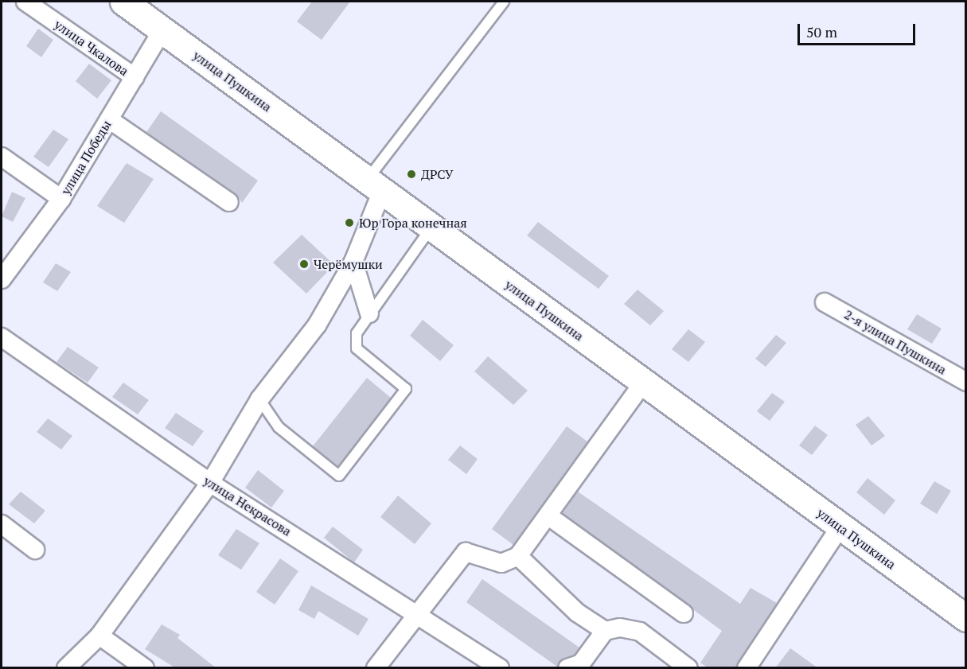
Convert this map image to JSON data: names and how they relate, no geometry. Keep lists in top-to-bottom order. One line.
{"streets":{"main road":["улица Пушкина"],"street":["улица Чкалова","улица Победы","2-я улица Пушкина","улица Некрасова"]},"crossings":[["улица Чкалова","улица Победы"],["улица Пушкина","улица Победы"]],"places":["ДРСУ","Юр Гора конечная","Черёмушки"],"scale_bar":"50 m"}
